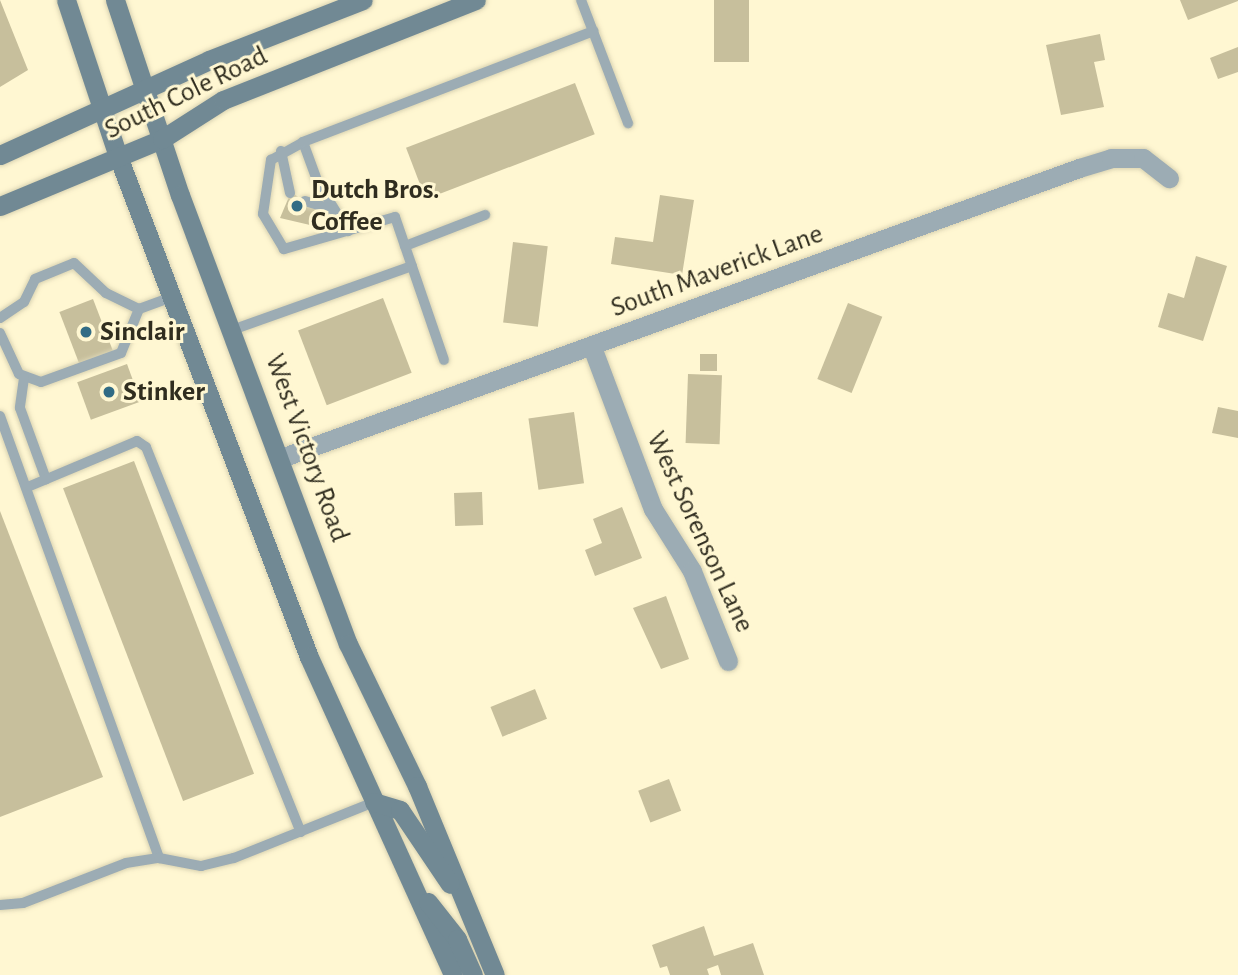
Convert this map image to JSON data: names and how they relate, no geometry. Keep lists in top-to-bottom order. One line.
{"streets":{"main road":["South Cole Road","West Victory Road"],"street":["South Maverick Lane","West Sorenson Lane"]},"crossings":[["South Cole Road","West Victory Road"],["South Maverick Lane","West Victory Road"],["South Maverick Lane","West Sorenson Lane"]],"places":["Dutch Bros. Coffee","Sinclair","Stinker"]}
